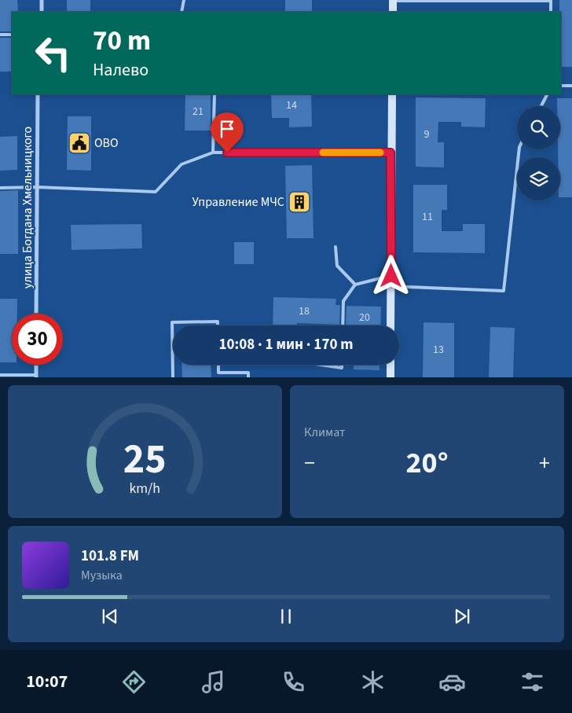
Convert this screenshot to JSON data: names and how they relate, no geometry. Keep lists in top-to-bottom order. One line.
{"streets":{"street":["улица Богдана Хмельницкого"]},"places":{"public building":["ОВО"],"building":["Управление МЧС"]},"house_numbers":["14","21","9","11","18","20","13"],"page":{"turn":["70 m","Налево"],"limit":"30","trip":"10:08 · 1 мин · 170 m","tile":"Климат","heat":["−","20°","+"],"song":["101.8 FM","Музыка"],"tabs":"10:07","gauge":["25","km/h"]}}
